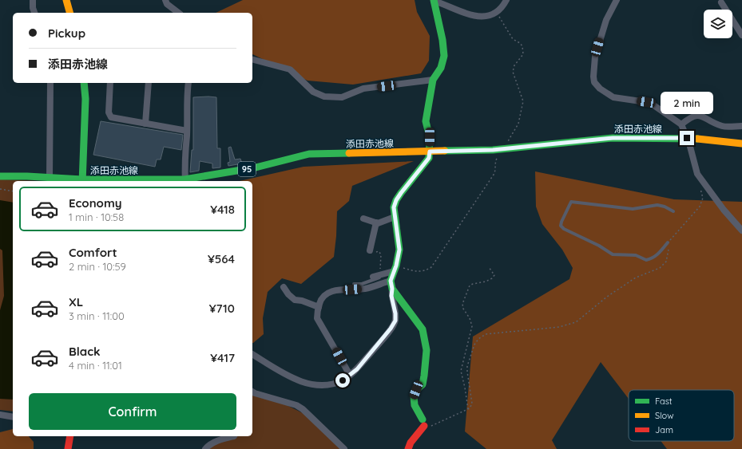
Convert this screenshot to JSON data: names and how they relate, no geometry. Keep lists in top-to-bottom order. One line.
{"streets":{"main road":["添田赤池線","95"]},"legend":["Fast","Slow","Jam"],"page":{"banner":["Pickup","添田赤池線"],"bubble":"2 min","list":[{"name":"Economy","note":"1 min · 10:58","value":"¥418"},{"name":"Comfort","note":"2 min · 10:59","value":"¥564"},{"name":"XL","note":"3 min · 11:00","value":"¥710"},{"name":"Black","note":"4 min · 11:01","value":"¥417"}],"buttons":"Confirm"}}
